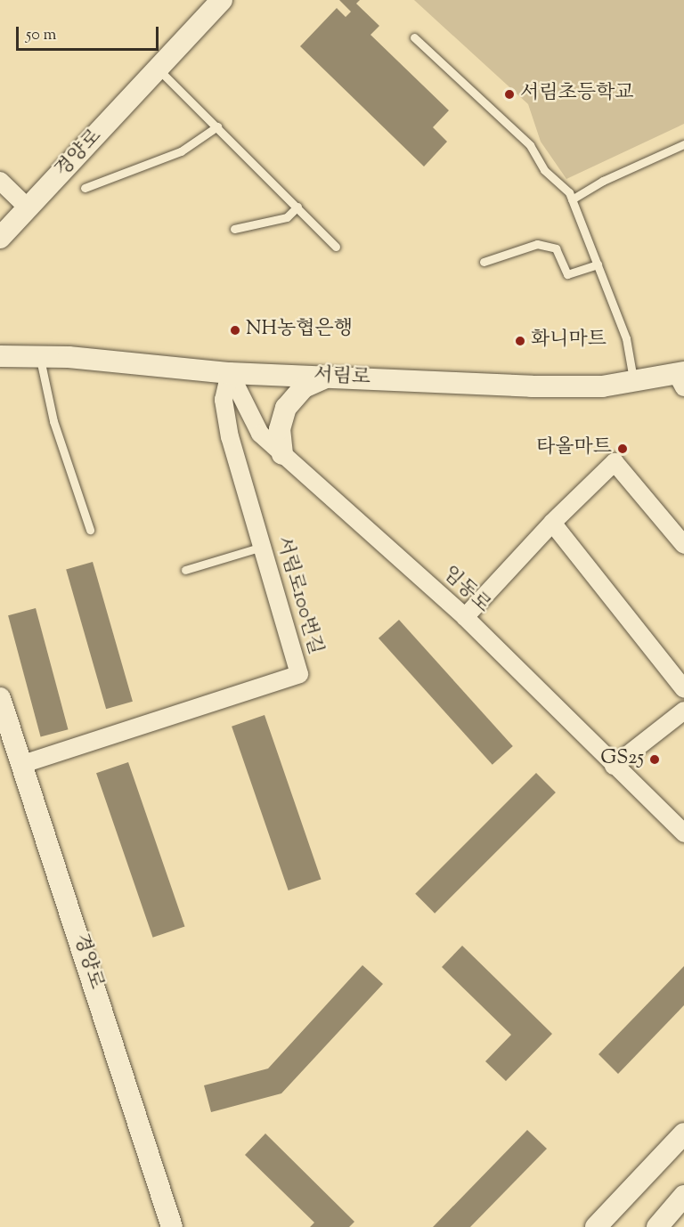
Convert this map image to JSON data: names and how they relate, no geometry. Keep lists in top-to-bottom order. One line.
{"streets":{"street":["경양로","서림로","임동로","서림로100번길"]},"crossings":[["경양로","서림로100번길"],["서림로","임동로"],["서림로","서림로100번길"],["임동로","서림로100번길"]],"places":["서림초등학교","NH농협은행","화니마트","타올마트","GS25"],"scale_bar":"50 m"}
